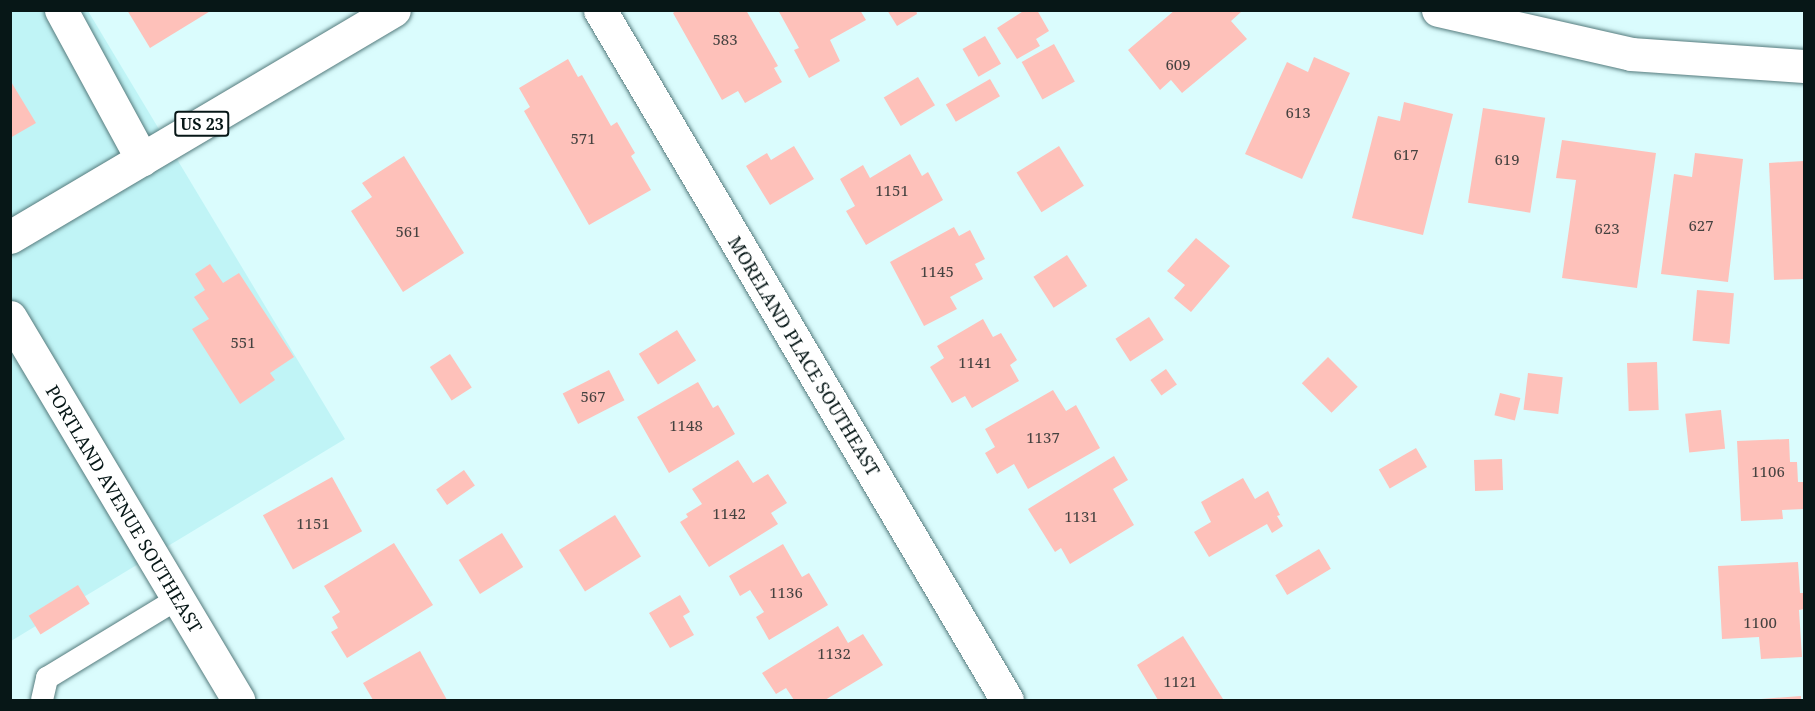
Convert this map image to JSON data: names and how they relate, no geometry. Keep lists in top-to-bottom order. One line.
{"streets":{"main road":["US 23","MORELAND PLACE SOUTHEAST","PORTLAND AVENUE SOUTHEAST"]},"house_numbers":["583","609","613","571","617","619","1151","627","623","561","1145","551","1141","567","1148","1137","1106","1142","1131","1151","1136","1100","1132","1121"]}
